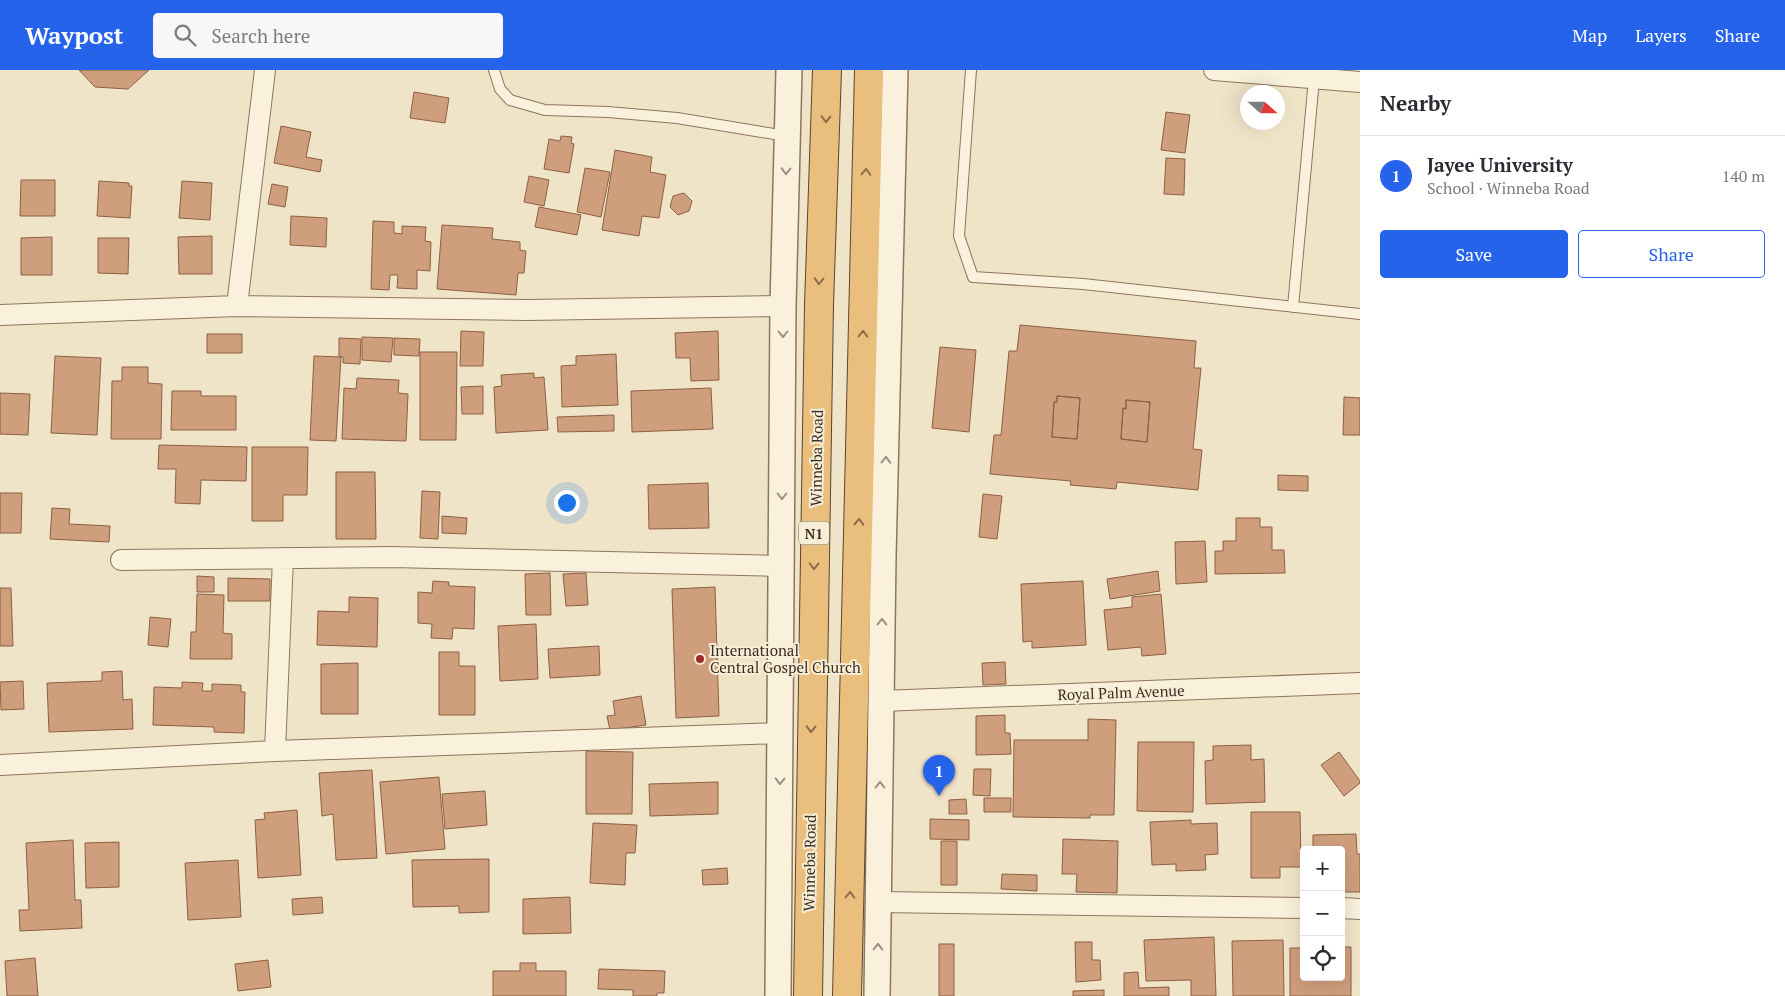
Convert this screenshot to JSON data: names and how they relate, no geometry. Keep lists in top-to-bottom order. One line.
{"streets":{"highway":["Winneba Road","N1"],"street":["Royal Palm Avenue"]},"places":["International Central Gospel Church"],"north":"right","page":{"header":"Waypost","search":"Search here","nav":["Map","Layers","Share"],"heading":"Nearby","list":[{"mark":"1","name":"Jayee University","note":"School · Winneba Road","value":"140 m"}],"buttons":["Save","Share"],"pins":"1","map_buttons":["+","−"]}}
